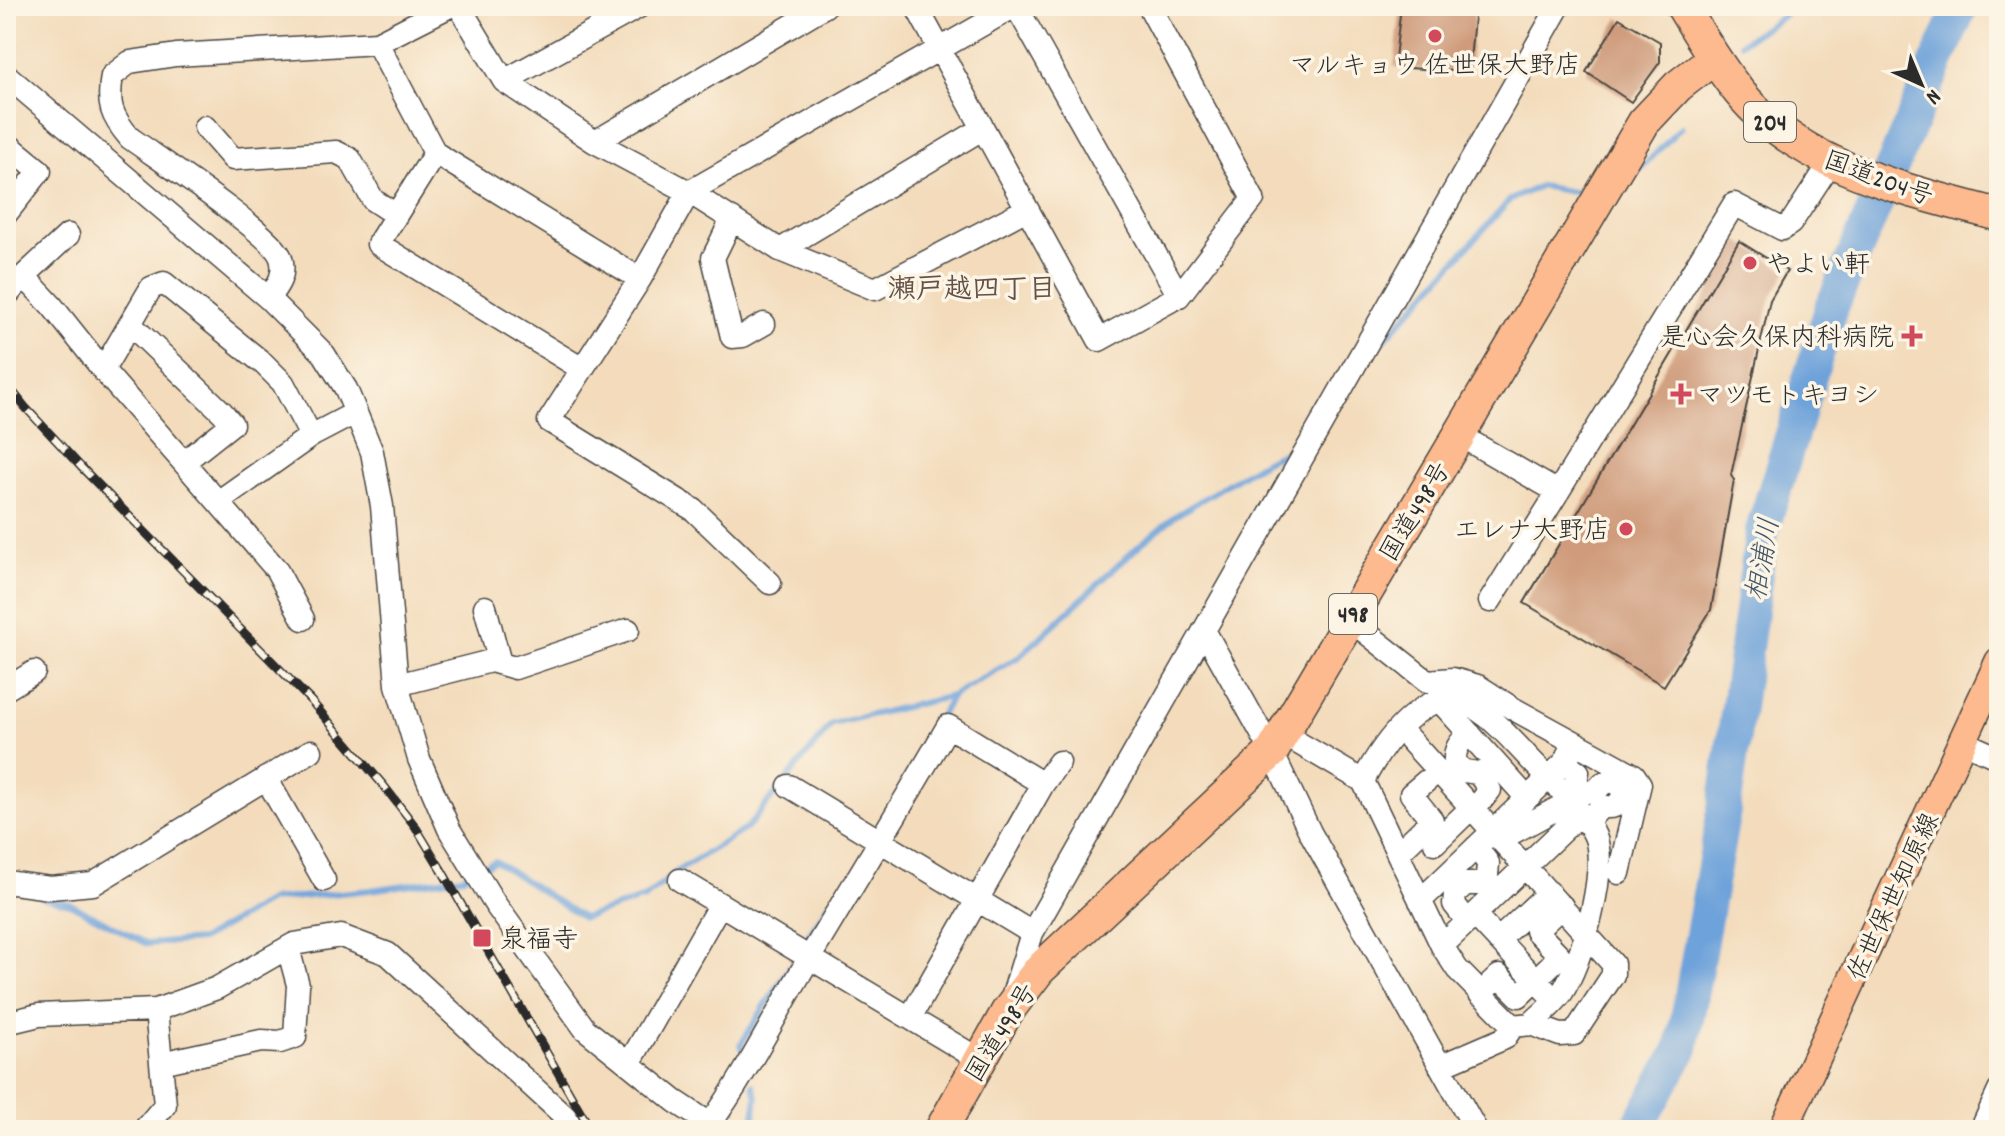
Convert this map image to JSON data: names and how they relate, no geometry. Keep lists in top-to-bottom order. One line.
{"streets":{"highway":["204","国道204号","国道498号","498"],"main road":["佐世保世知原線"]},"crossings":[["国道204号","国道498号"]],"districts":["瀬戸越四丁目"],"water":["相浦川"],"places":{"other":["マルキョウ 佐世保大野店","やよい軒","エレナ大野店"],"health":["是心会久保内科病院","マツモトキヨシ"],"transit":["泉福寺"]},"north":"bottom right"}
